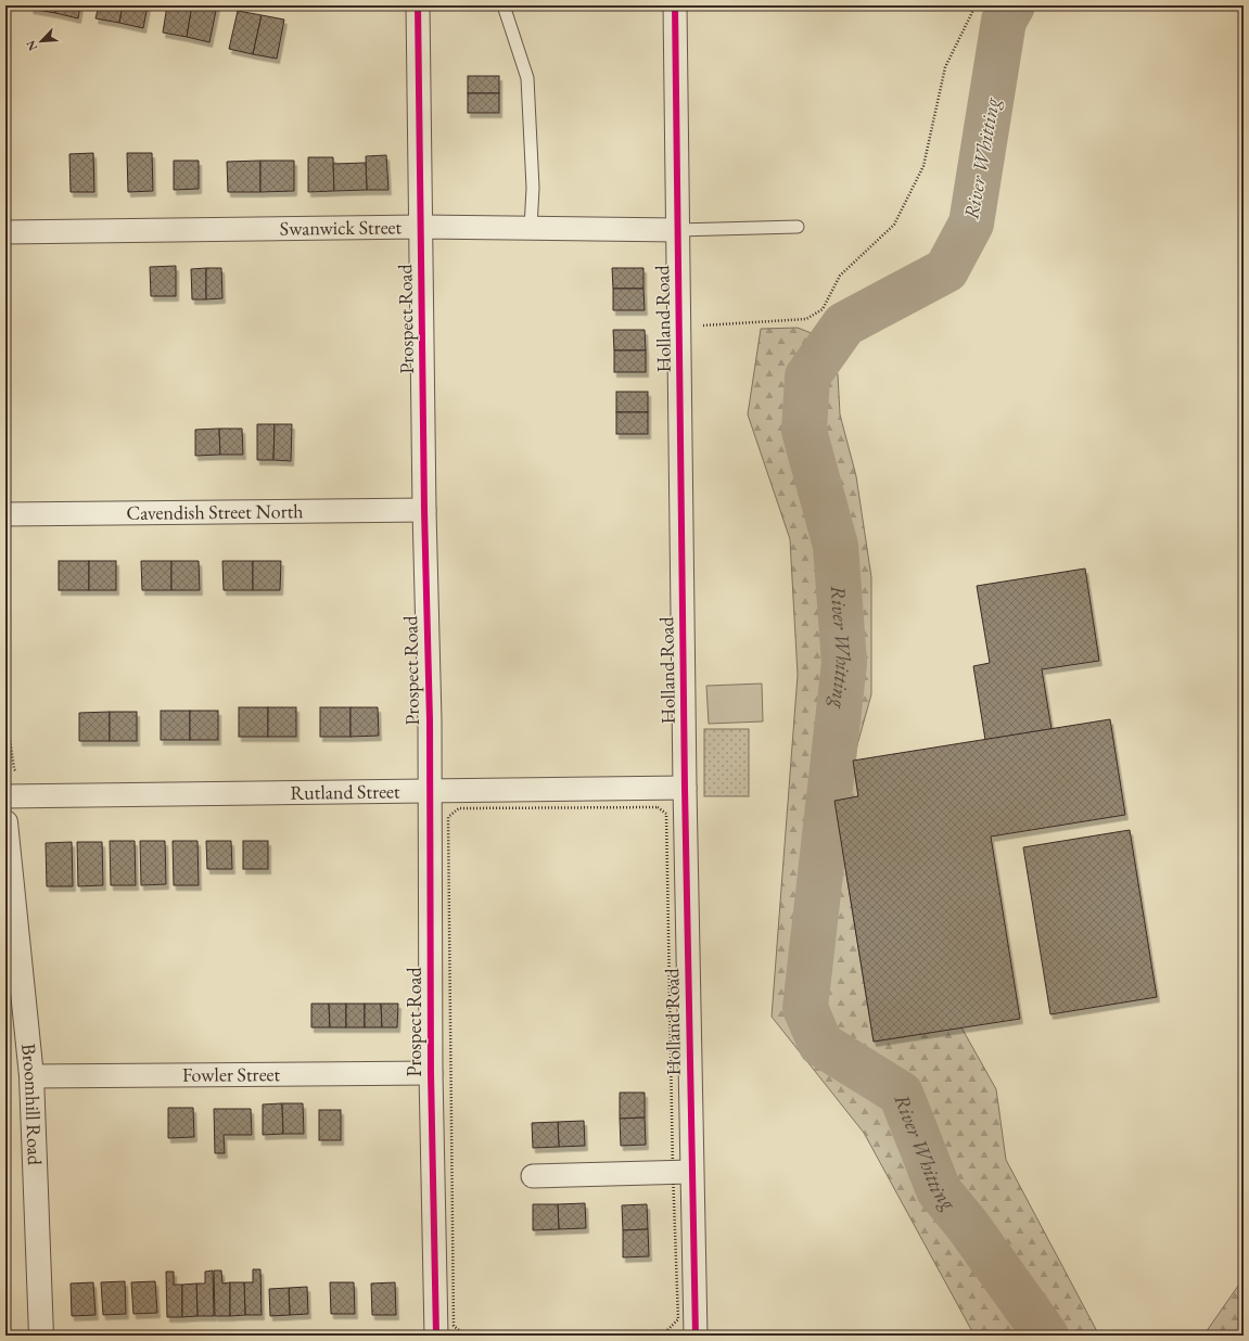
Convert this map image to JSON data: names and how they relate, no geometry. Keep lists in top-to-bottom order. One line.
{"streets":{"street":["Swanwick Street","Prospect Road","Holland Road","Cavendish Street North","Rutland Street","Fowler Street","Broomhill Road"]},"crossings":[["Swanwick Street","Prospect Road"],["Swanwick Street","Holland Road"],["Prospect Road","Cavendish Street North"],["Prospect Road","Rutland Street"],["Prospect Road","Fowler Street"],["Holland Road","Rutland Street"],["Fowler Street","Broomhill Road"]],"water":["River Whitting"],"north":"bottom left"}
